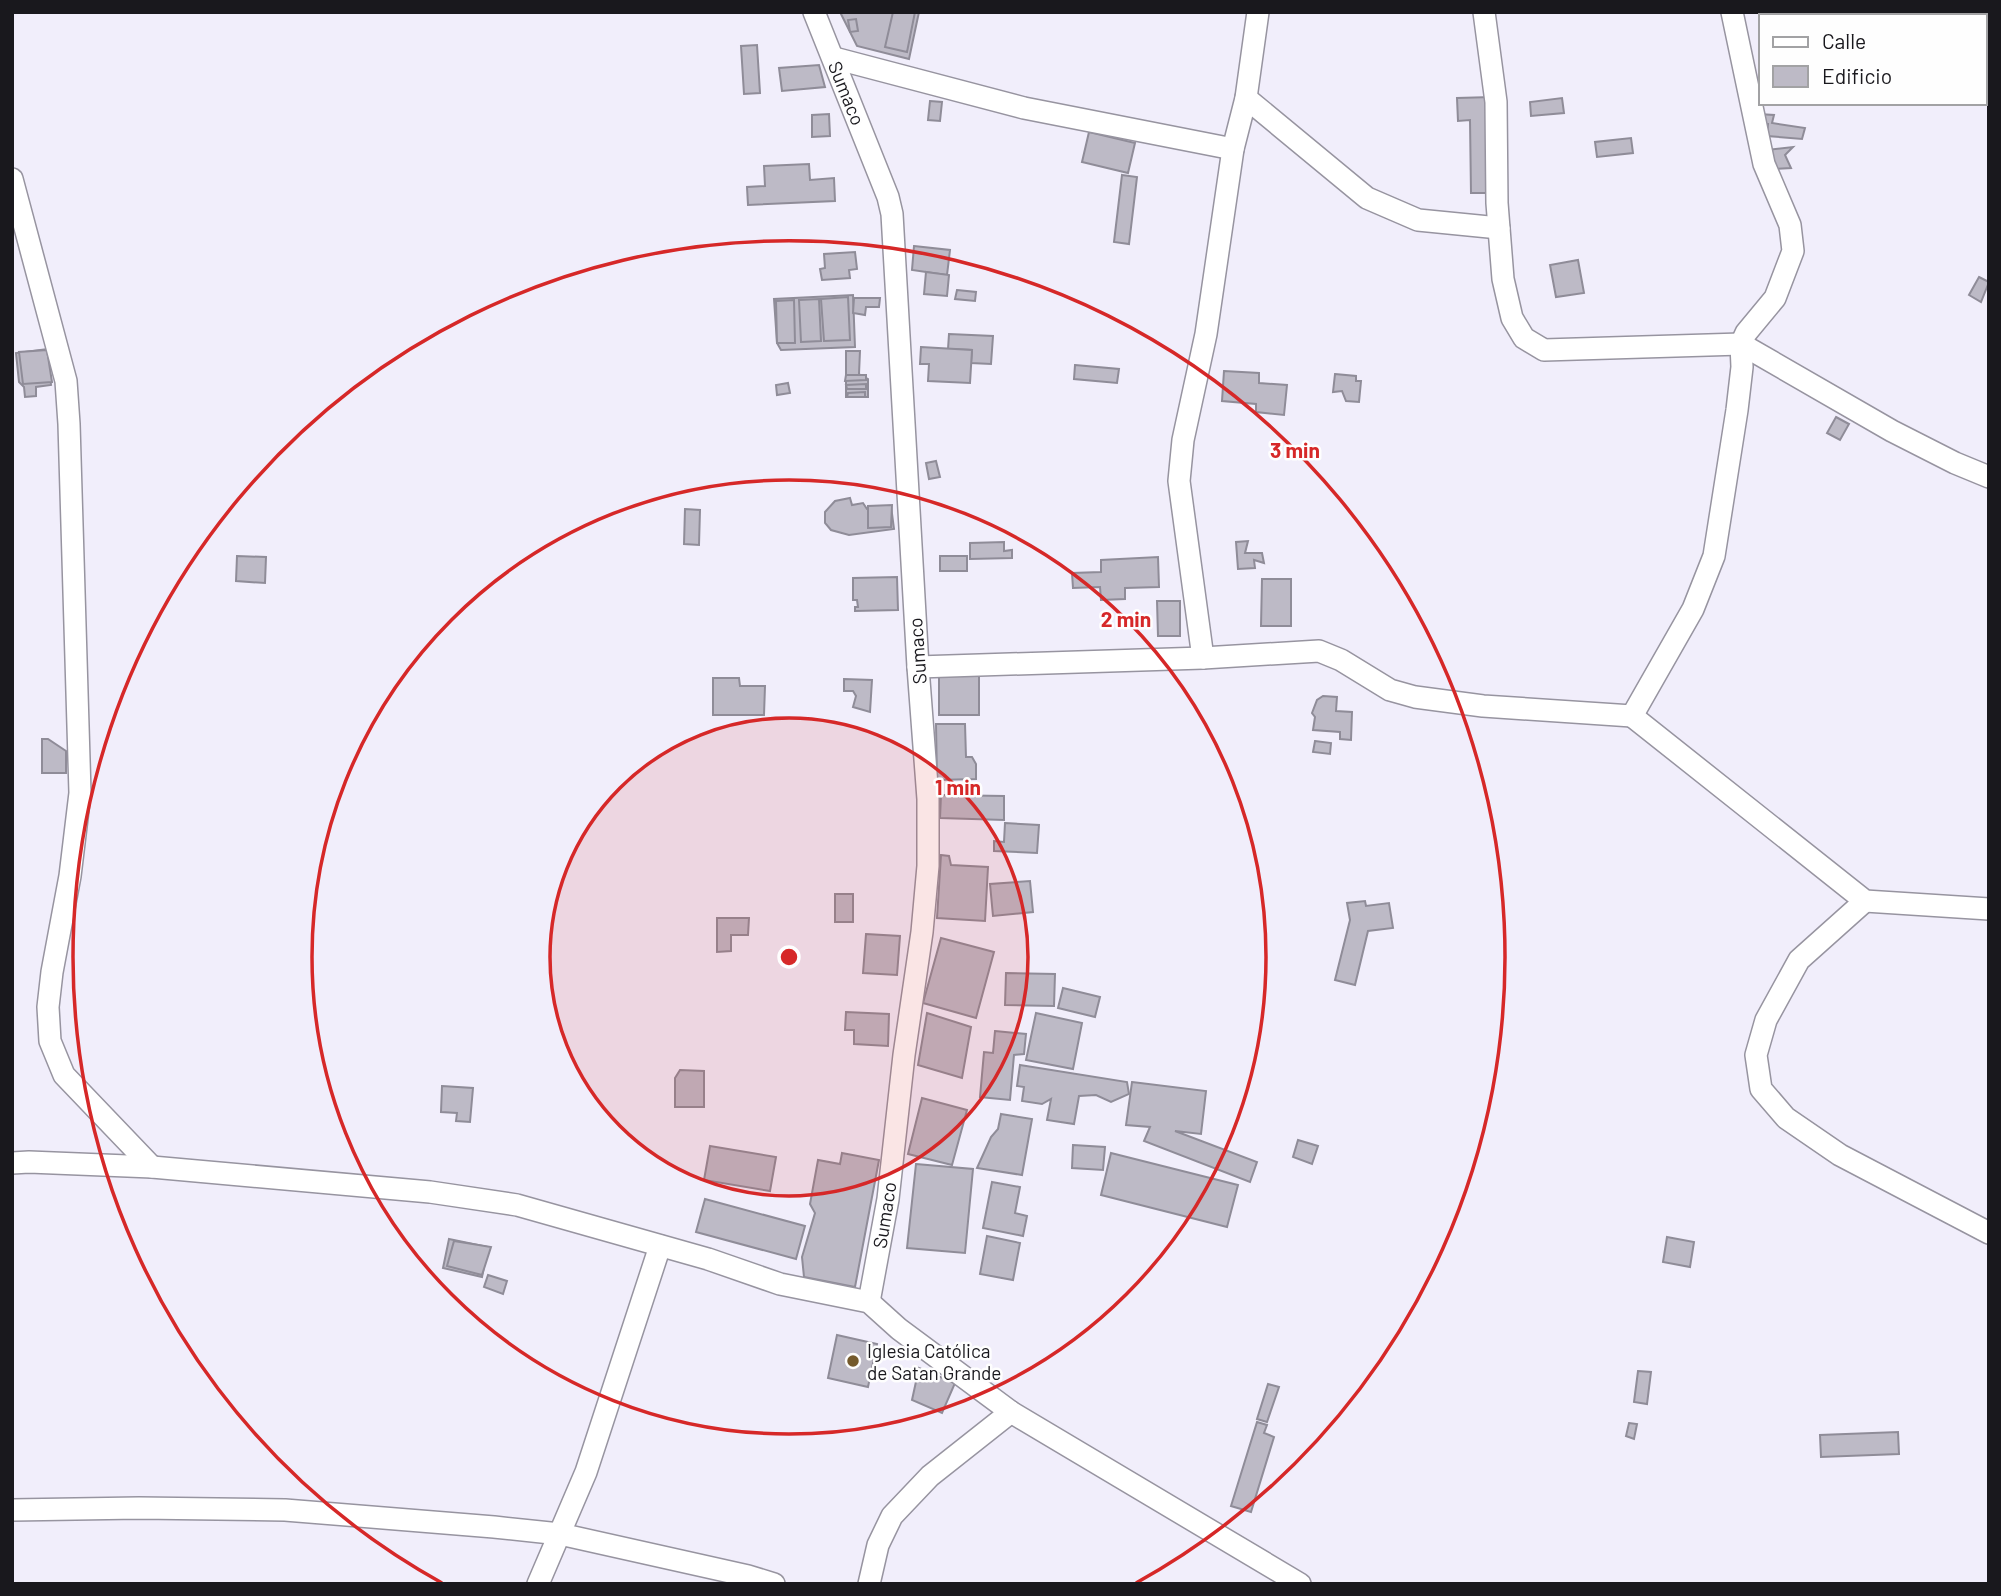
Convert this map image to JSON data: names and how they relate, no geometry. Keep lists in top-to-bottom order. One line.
{"streets":{"street":["Sumaco"]},"places":["Iglesia Católica de Satan Grande"],"legend":["Calle","Edificio"],"rings":["3 min","2 min","1 min"]}
